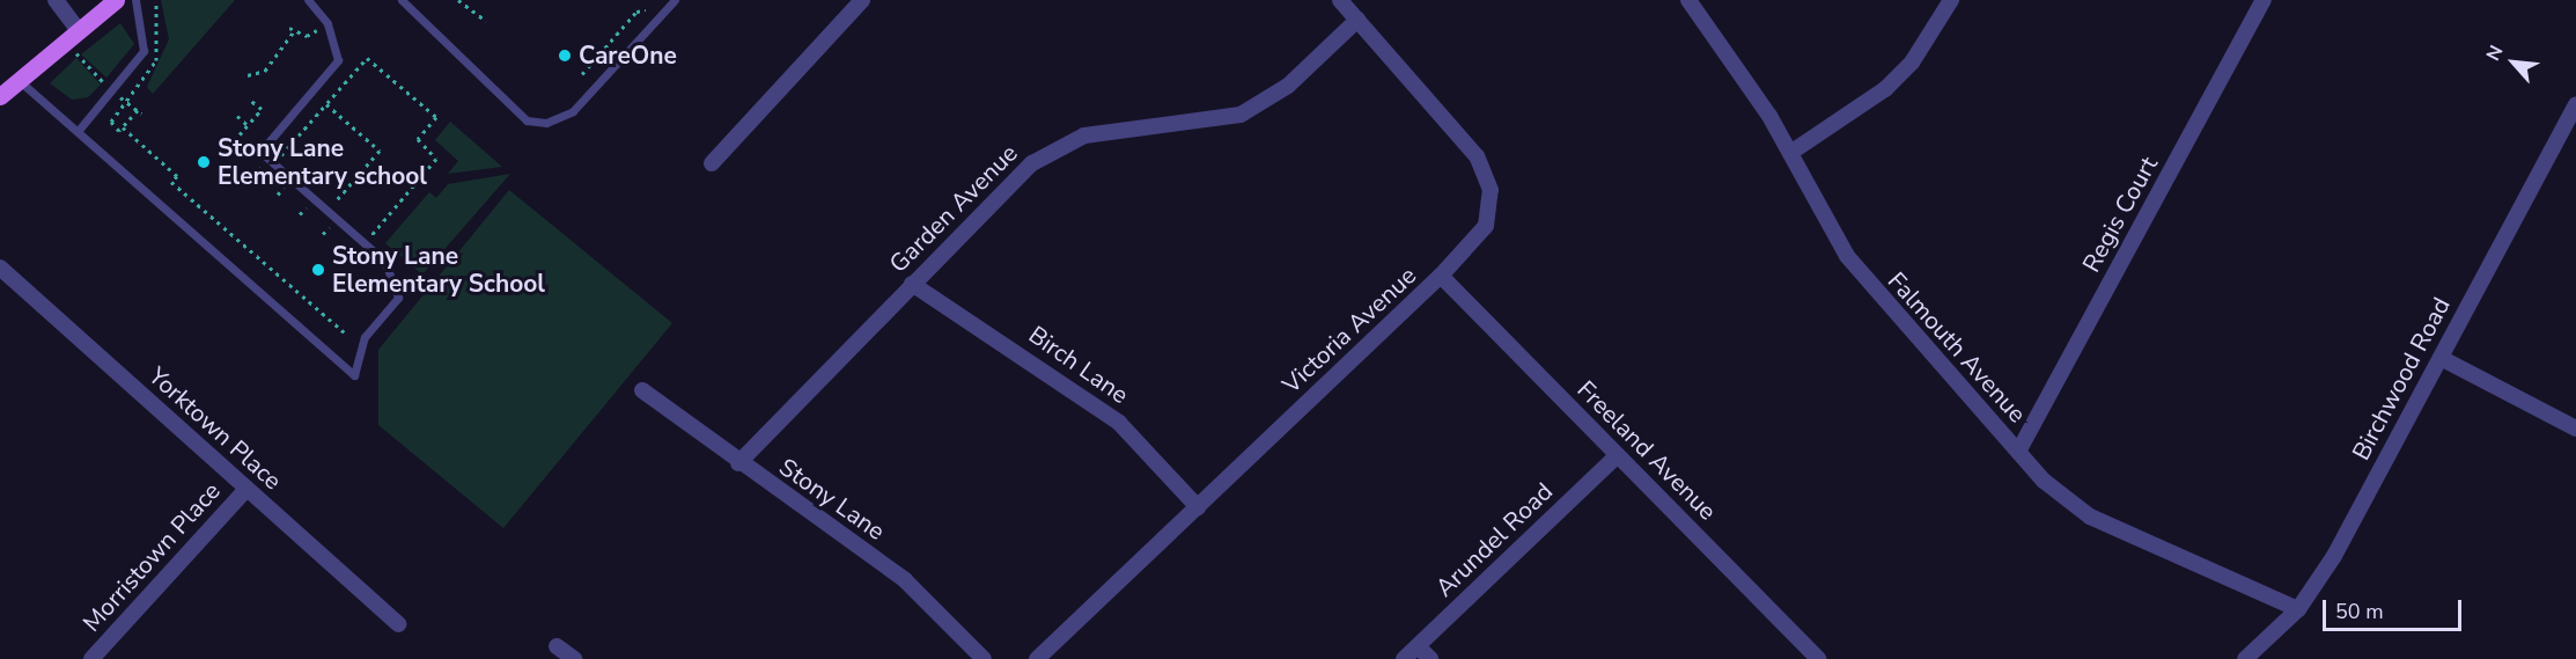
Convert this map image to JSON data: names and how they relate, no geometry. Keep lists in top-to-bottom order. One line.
{"streets":{"street":["Garden Avenue","Regis Court","Victoria Avenue","Falmouth Avenue","Birch Lane","Birchwood Road","Yorktown Place","Freeland Avenue","Stony Lane","Arundel Road","Morristown Place"]},"crossings":[["Garden Avenue","Victoria Avenue"],["Garden Avenue","Birch Lane"],["Garden Avenue","Stony Lane"],["Regis Court","Falmouth Avenue"],["Victoria Avenue","Birch Lane"],["Victoria Avenue","Freeland Avenue"],["Falmouth Avenue","Birchwood Road"],["Yorktown Place","Morristown Place"],["Freeland Avenue","Arundel Road"]],"places":["CareOne","Stony Lane Elementary school","Stony Lane Elementary School"],"scale_bar":"50 m","north":"top left"}
